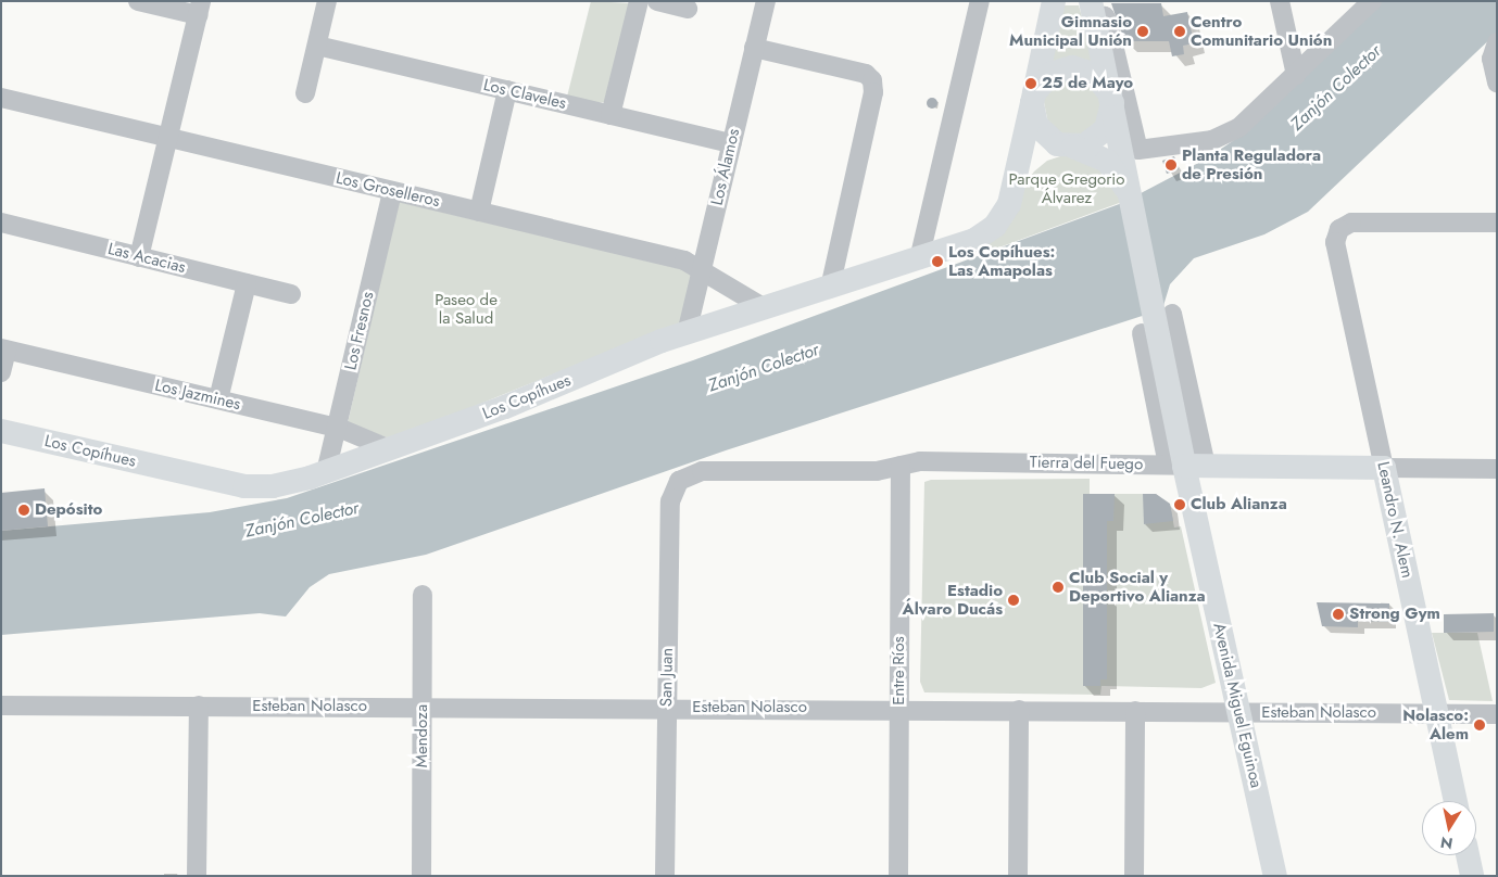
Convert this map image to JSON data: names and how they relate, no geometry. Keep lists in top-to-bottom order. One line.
{"streets":{"main road":["Los Copíhues","Tierra del Fuego","Leandro N. Alem","Avenida Miguel Eguinoa"],"street":["Los Claveles","Los Álamos","Los Groselleros","Las Acacias","Los Fresnos","Los Jazmines","Entre Ríos","San Juan","Esteban Nolasco","Mendoza"]},"crossings":[["Los Claveles","Los Álamos"],["Los Álamos","Los Groselleros"],["Los Álamos","Los Copíhues"],["Los Groselleros","Los Fresnos"],["Los Groselleros","Los Copíhues"],["Los Fresnos","Los Jazmines"],["Los Fresnos","Los Copíhues"],["Los Jazmines","Los Copíhues"],["Tierra del Fuego","Leandro N. Alem"],["Tierra del Fuego","Entre Ríos"],["Tierra del Fuego","San Juan"],["Tierra del Fuego","Avenida Miguel Eguinoa"],["Leandro N. Alem","Esteban Nolasco"],["Entre Ríos","Esteban Nolasco"],["San Juan","Esteban Nolasco"],["Avenida Miguel Eguinoa","Esteban Nolasco"],["Esteban Nolasco","Mendoza"]],"water":["Zanjón Colector"],"parks":["Parque Gregorio Álvarez","Paseo de la Salud"],"places":["Gimnasio Municipal Unión","Centro Comunitario Unión","25 de Mayo","Planta Reguladora de Presión","Los Copíhues: Las Amapolas","Club Alianza","Depósito","Club Social y Deportivo Alianza","Estadio Álvaro Ducás","Strong Gym","Nolasco: Alem"],"north":"bottom"}
